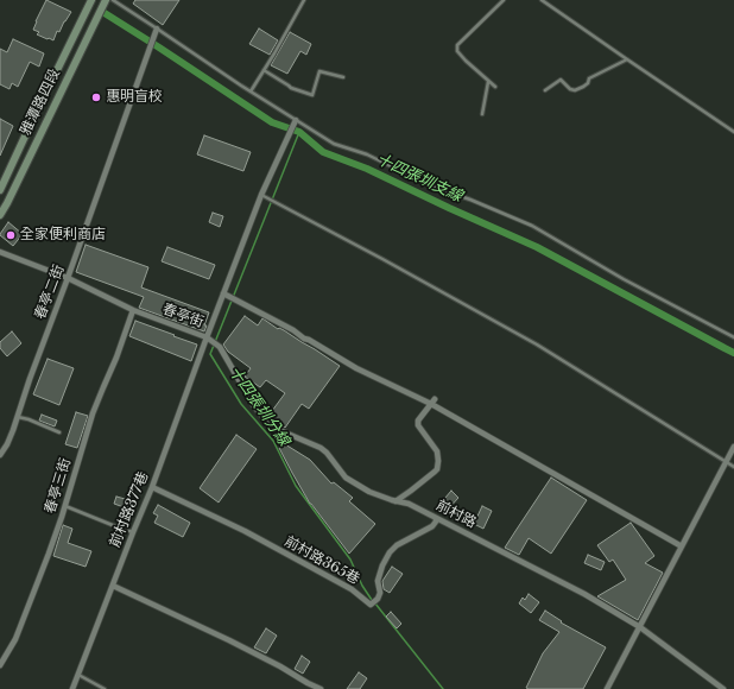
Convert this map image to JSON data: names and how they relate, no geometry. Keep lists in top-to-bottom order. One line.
{"streets":{"street":["雅潭路四段","春亭二街","春亭街","春亭三街","前村路377巷","前村路","前村路365巷"]},"crossings":[["春亭二街","春亭街"],["春亭街","春亭三街"],["春亭街","前村路377巷"],["春亭街","前村路"],["前村路377巷","前村路"],["前村路377巷","前村路365巷"],["前村路","前村路365巷"]],"water":["十四張圳支線","十四張圳分線"],"places":["惠明盲校","全家便利商店"]}
